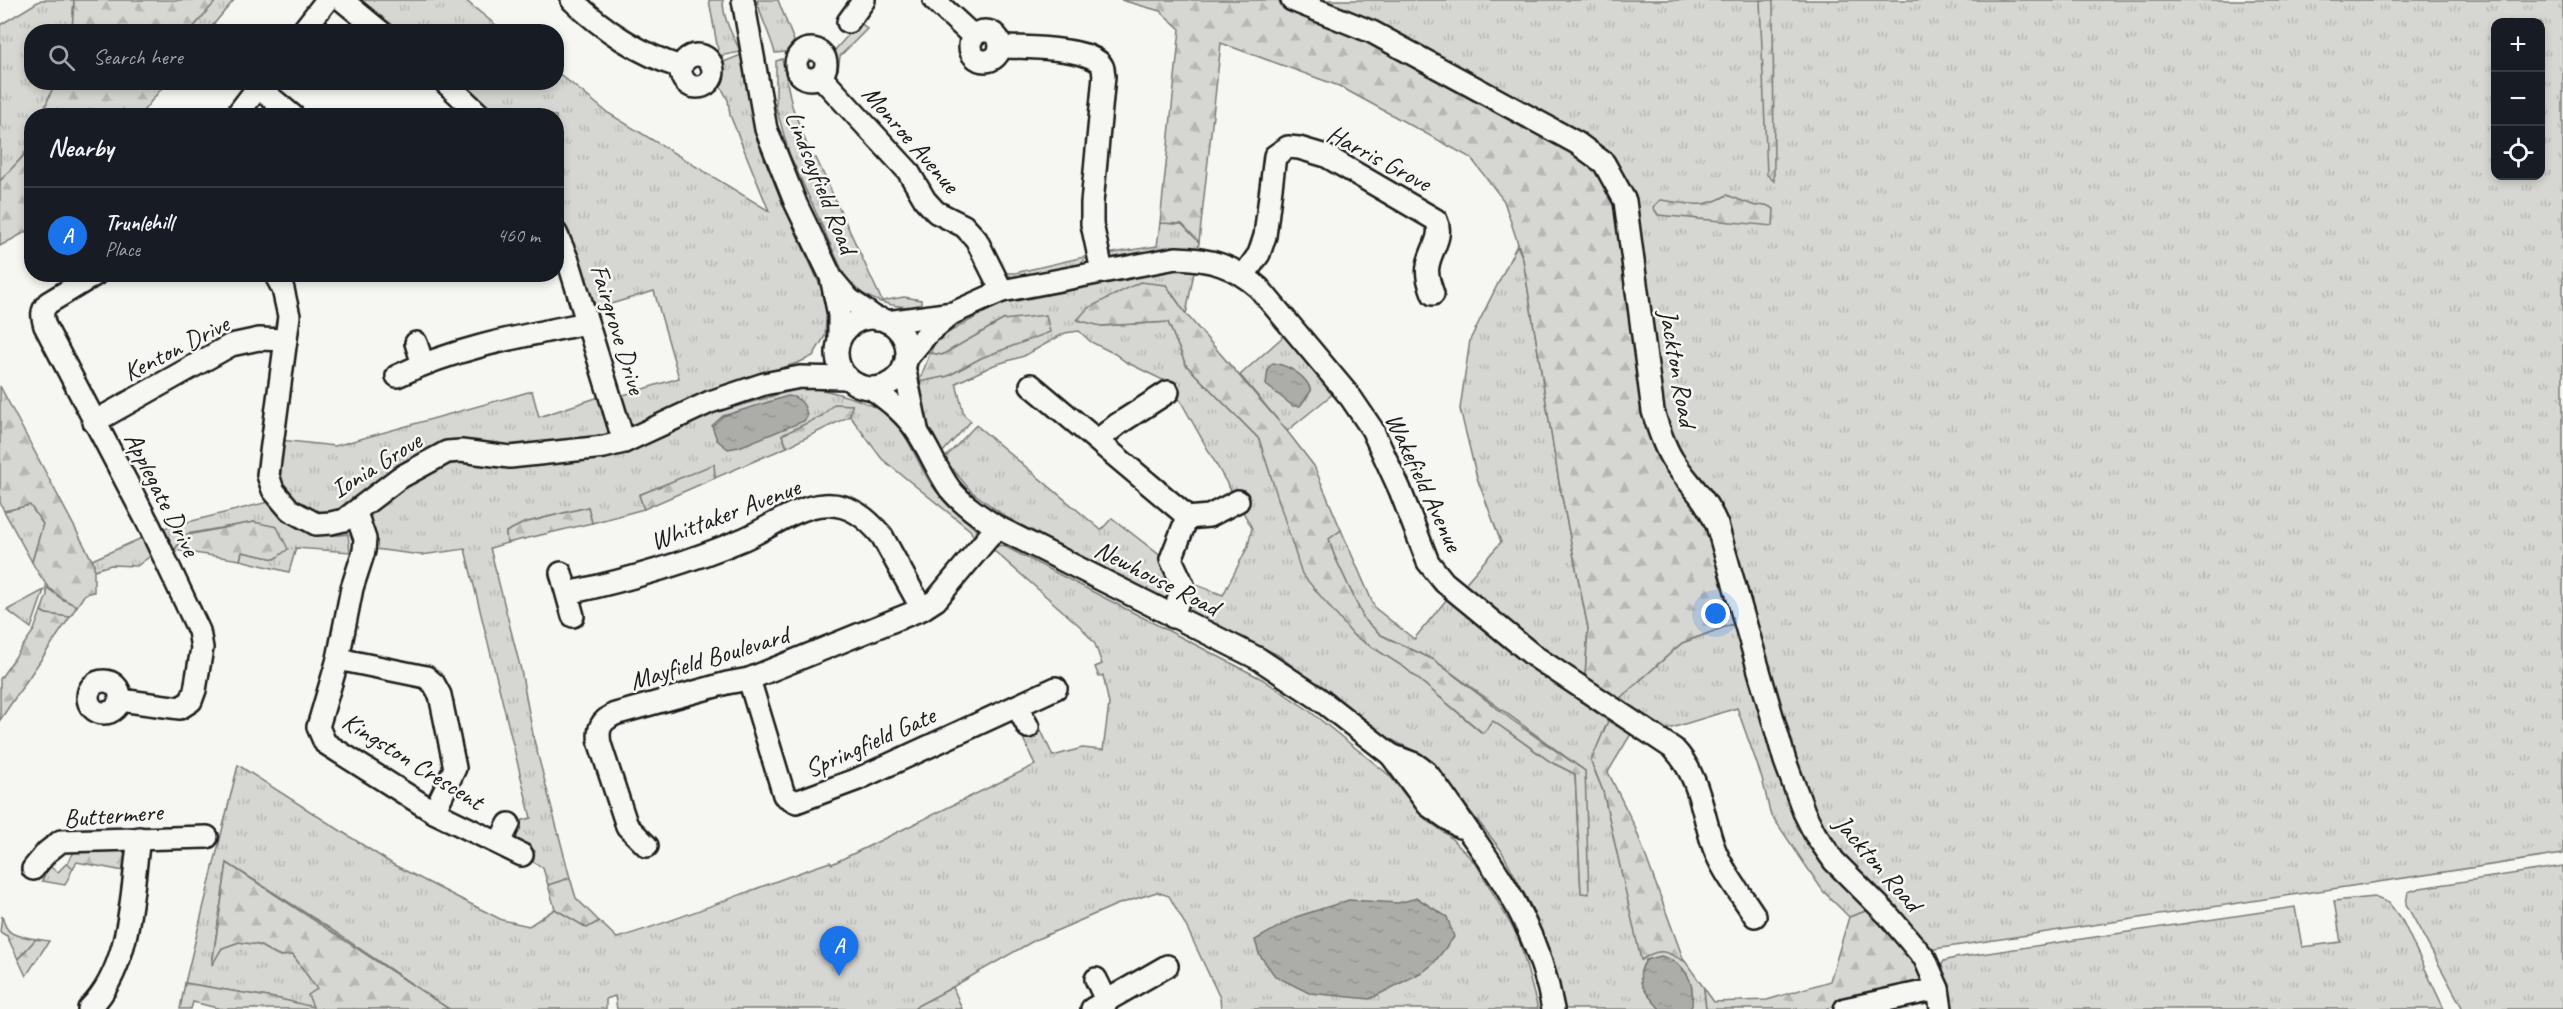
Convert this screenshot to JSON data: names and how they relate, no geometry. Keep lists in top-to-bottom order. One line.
{"streets":{"street":["Monroe Avenue","Harris Grove","Lindsayfield Road","Fairgrove Drive","Kenton Drive","Jackton Road","Ionia Grove","Wakefield Avenue","Applegate Drive","Whittaker Avenue","Newhouse Road","Mayfield Boulevard","Springfield Gate","Kingston Crescent","Buttermere"]},"crossings":[["Monroe Avenue","Wakefield Avenue"],["Harris Grove","Wakefield Avenue"],["Lindsayfield Road","Ionia Grove"],["Lindsayfield Road","Wakefield Avenue"],["Lindsayfield Road","Newhouse Road"],["Fairgrove Drive","Ionia Grove"],["Kenton Drive","Ionia Grove"],["Kenton Drive","Applegate Drive"],["Ionia Grove","Wakefield Avenue"],["Ionia Grove","Newhouse Road"],["Ionia Grove","Kingston Crescent"],["Wakefield Avenue","Newhouse Road"],["Whittaker Avenue","Mayfield Boulevard"],["Newhouse Road","Mayfield Boulevard"],["Mayfield Boulevard","Springfield Gate"]],"page":{"map_buttons":["+","−"],"search":"Search here","heading":"Nearby","list":[{"mark":"A","name":"Trunlehill","note":"Place","value":"460 m"}],"pins":"A"}}
